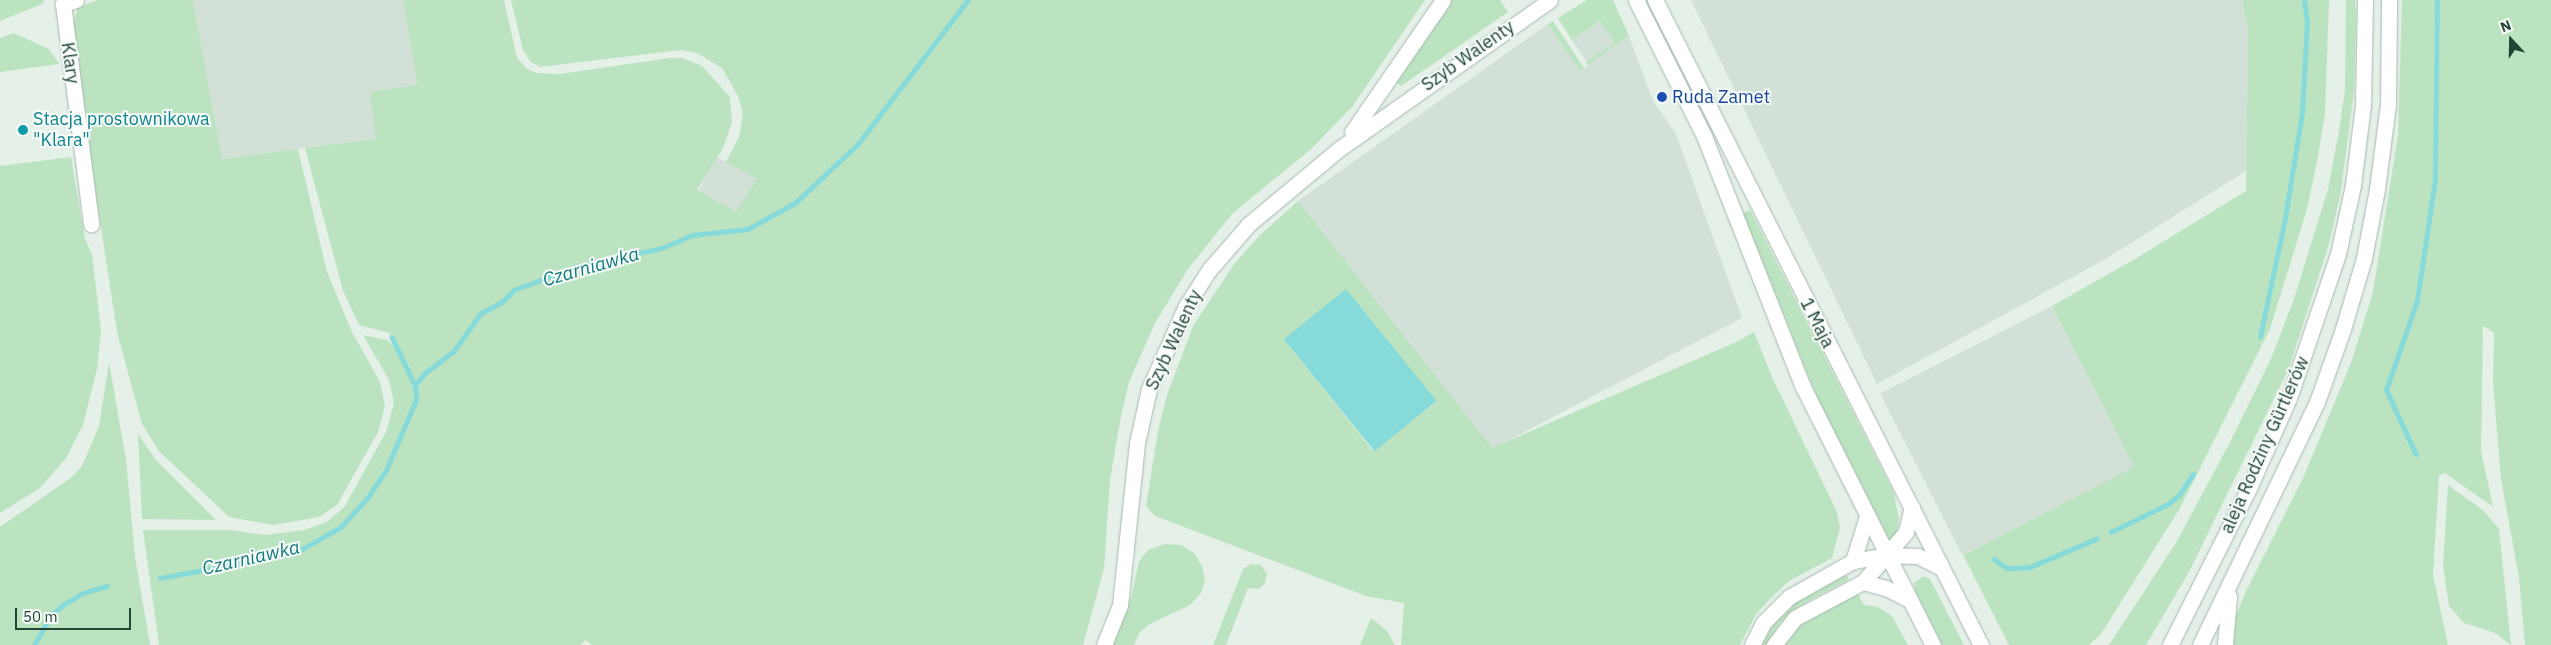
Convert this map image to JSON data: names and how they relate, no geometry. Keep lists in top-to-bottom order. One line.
{"streets":{"street":["Szyb Walenty","Klary","1 Maja","aleja Rodziny Gürtlerów"]},"water":["Czarniawka"],"places":["Ruda Zamet","Stacja prostownikowa \"Klara\""],"scale_bar":"50 m","north":"top"}
